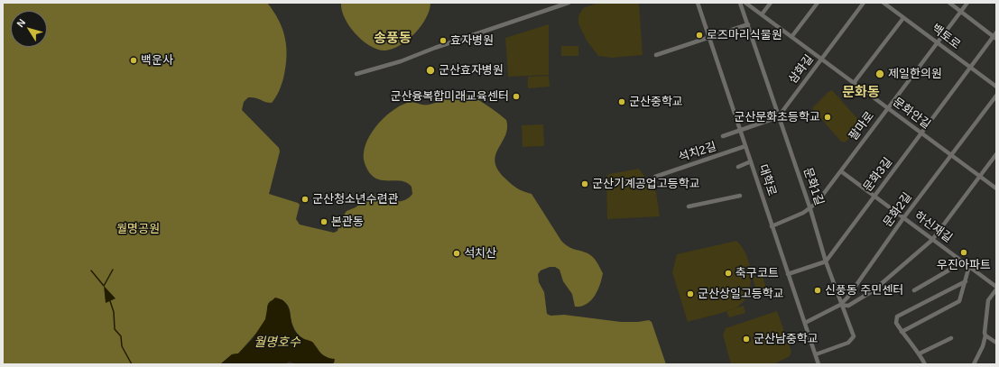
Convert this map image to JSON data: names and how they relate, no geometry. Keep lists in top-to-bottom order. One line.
{"streets":{"street":["백토로","삼화길","문화안길","팔마로","석치2길","문화3길","대학로","문화1길","문화2길","하신재길"]},"crossings":[["백토로","팔마로"],["백토로","문화3길"],["삼화길","문화안길"],["삼화길","문화1길"],["문화안길","팔마로"],["문화안길","문화3길"],["문화안길","문화2길"],["팔마로","대학로"],["팔마로","문화1길"],["팔마로","하신재길"],["석치2길","대학로"],["문화3길","문화1길"],["문화3길","하신재길"],["대학로","문화1길"],["대학로","문화2길"],["문화1길","문화2길"],["문화2길","하신재길"]],"districts":["송풍동","문화동"],"water":["월명호수"],"parks":["월명공원"],"places":["로즈마리식물원","효자병원","백운사","군산효자병원","제일한의원","군산융복합미래교육센터","군산중학교","군산문화초등학교","군산기계공업고등학교","군산청소년수련관","본관동","우진아파트","석치산","축구코트","신풍동 주민센터","군산상일고등학교","군산남중학교"],"north":"top left"}
